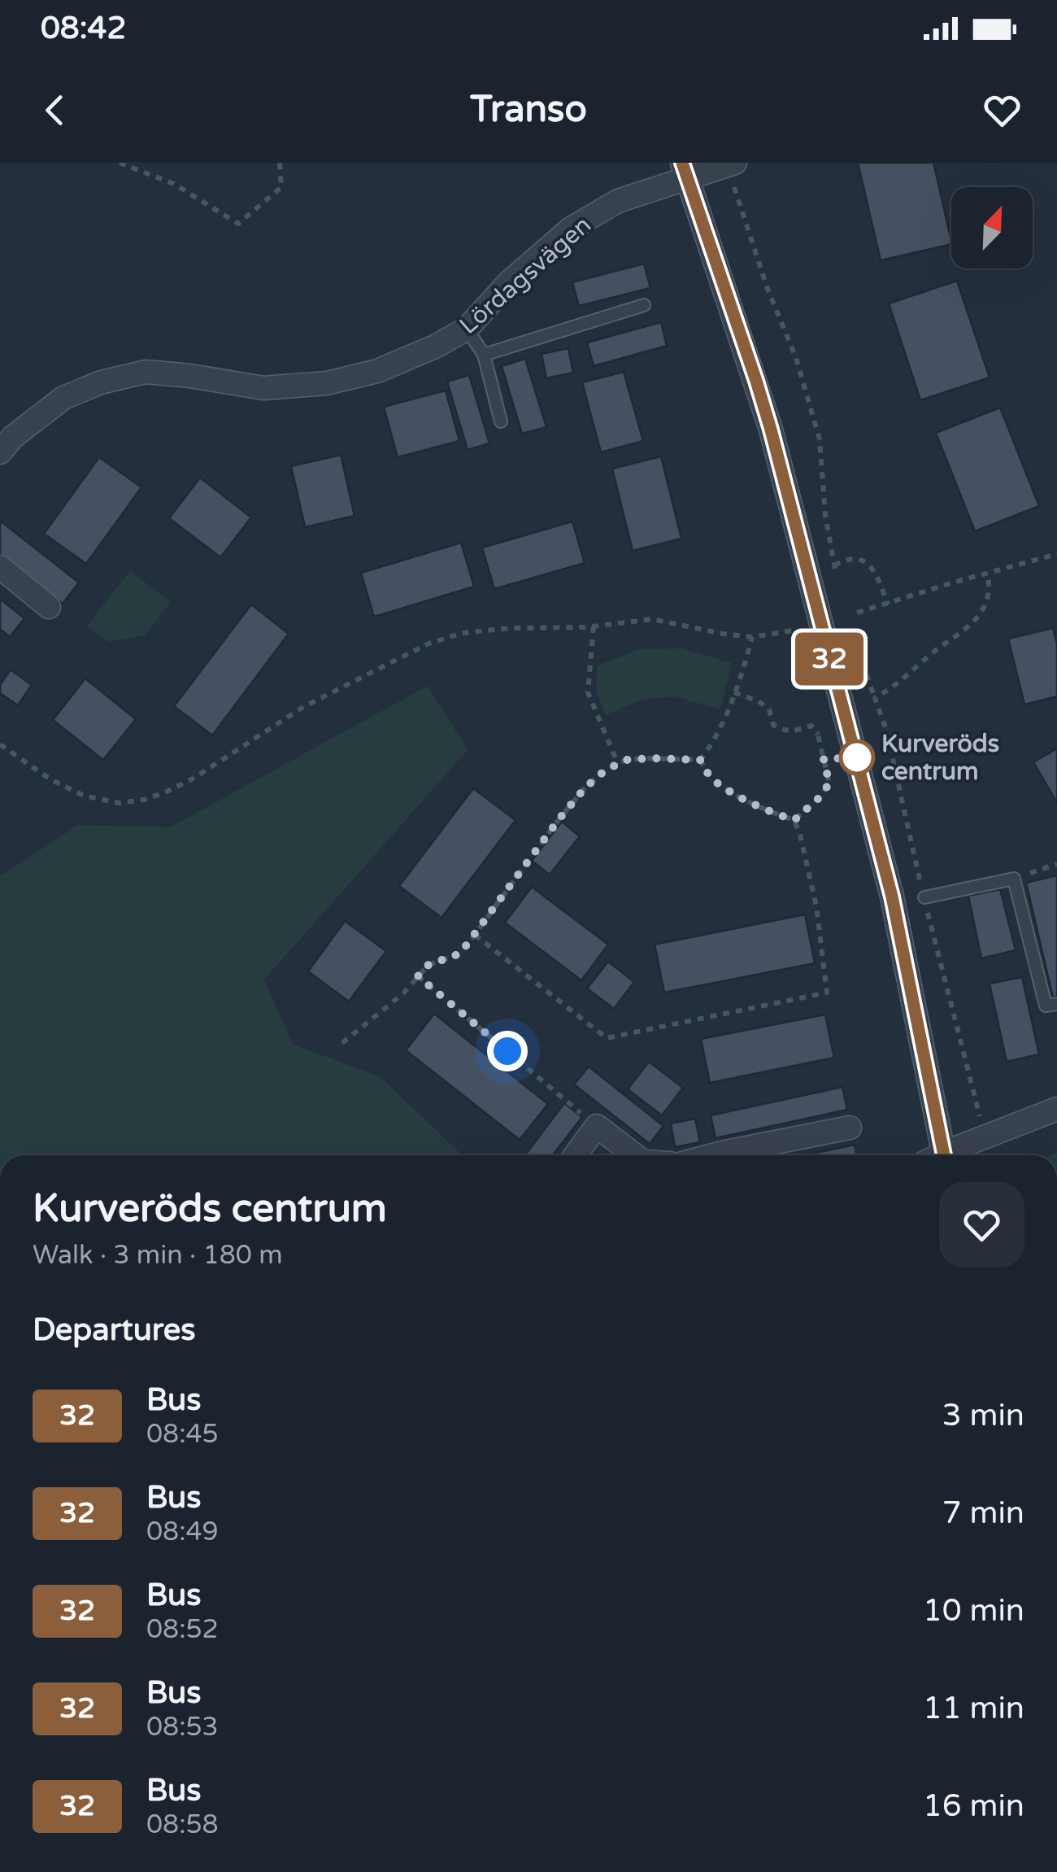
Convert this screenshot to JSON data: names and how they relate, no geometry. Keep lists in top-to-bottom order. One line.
{"streets":{"street":["Lördagsvägen"]},"places":["Kurveröds centrum"],"lines":["bus line 32"],"north":"top right","page":{"status":"08:42","header":"Transo","on_map":"32","heading":[["Kurveröds centrum","Walk · 3 min · 180 m"],"Departures"],"list":[{"mark":"32","name":"Bus","note":"08:45","value":"3 min"},{"mark":"32","name":"Bus","note":"08:49","value":"7 min"},{"mark":"32","name":"Bus","note":"08:52","value":"10 min"},{"mark":"32","name":"Bus","note":"08:53","value":"11 min"},{"mark":"32","name":"Bus","note":"08:58","value":"16 min"}]}}
